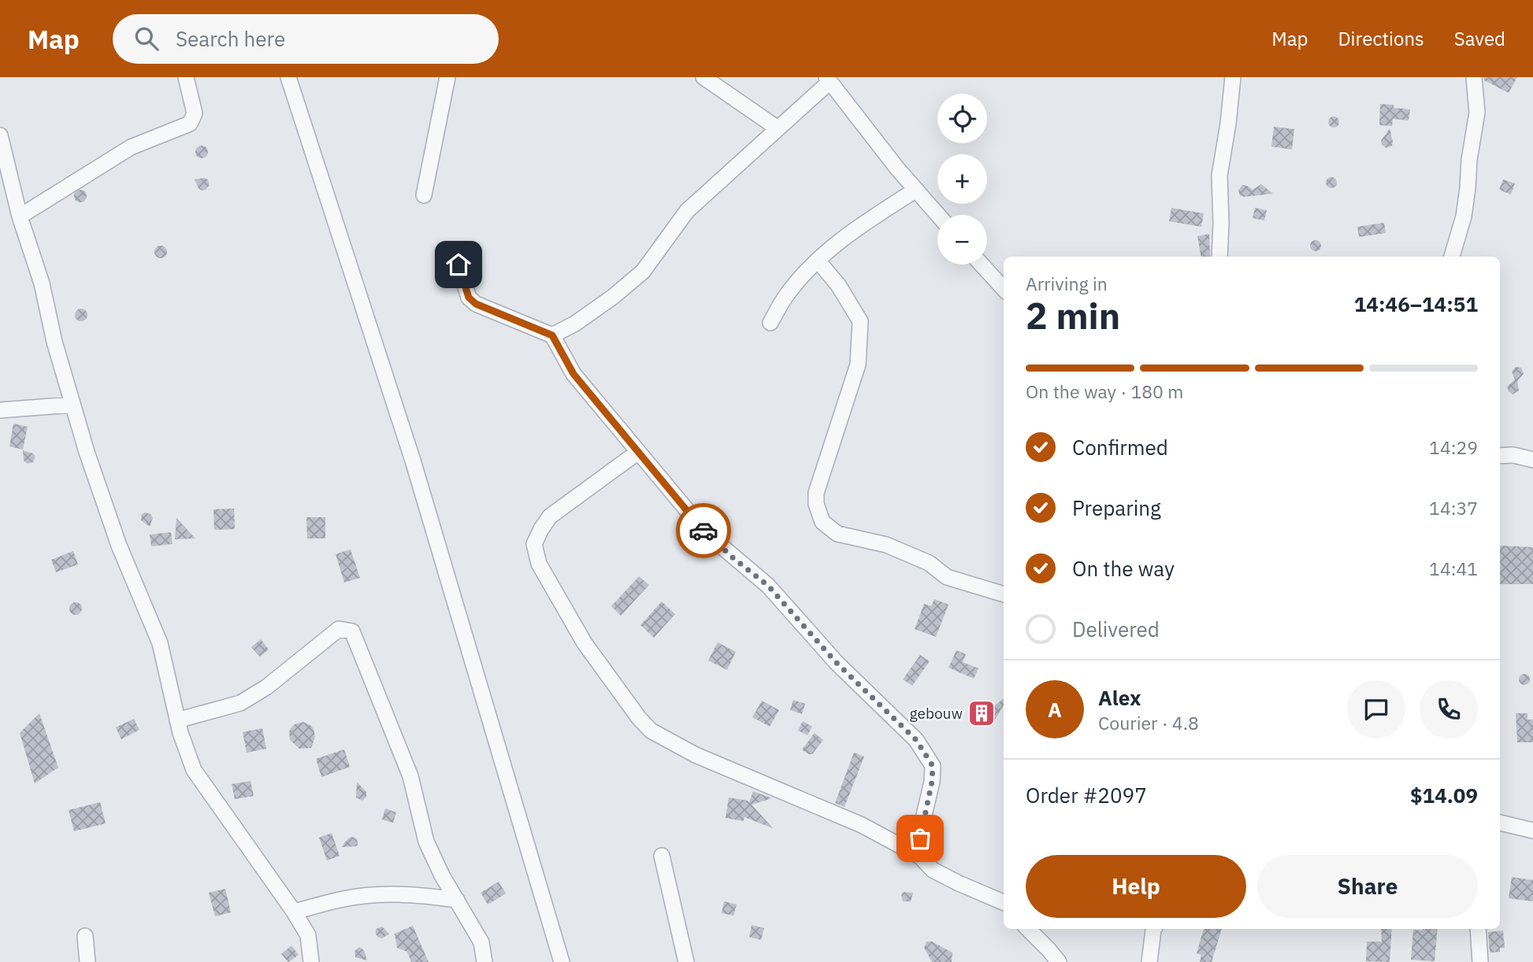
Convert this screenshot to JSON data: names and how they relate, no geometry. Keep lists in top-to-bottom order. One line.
{"places":{"building":["gebouw"]},"page":{"header":"Map","search":"Search here","nav":["Map","Directions","Saved"],"map_buttons":["+","−"],"heading":["2 min","Arriving in","14:46–14:51"],"panel":["Alex","Courier · 4.8","Order #2097","$14.09"],"bar":"On the way · 180 m","list":[["Confirmed","14:29"],["Preparing","14:37"],["On the way","14:41"],"Delivered"],"round":"A","buttons":["Help","Share"]}}
